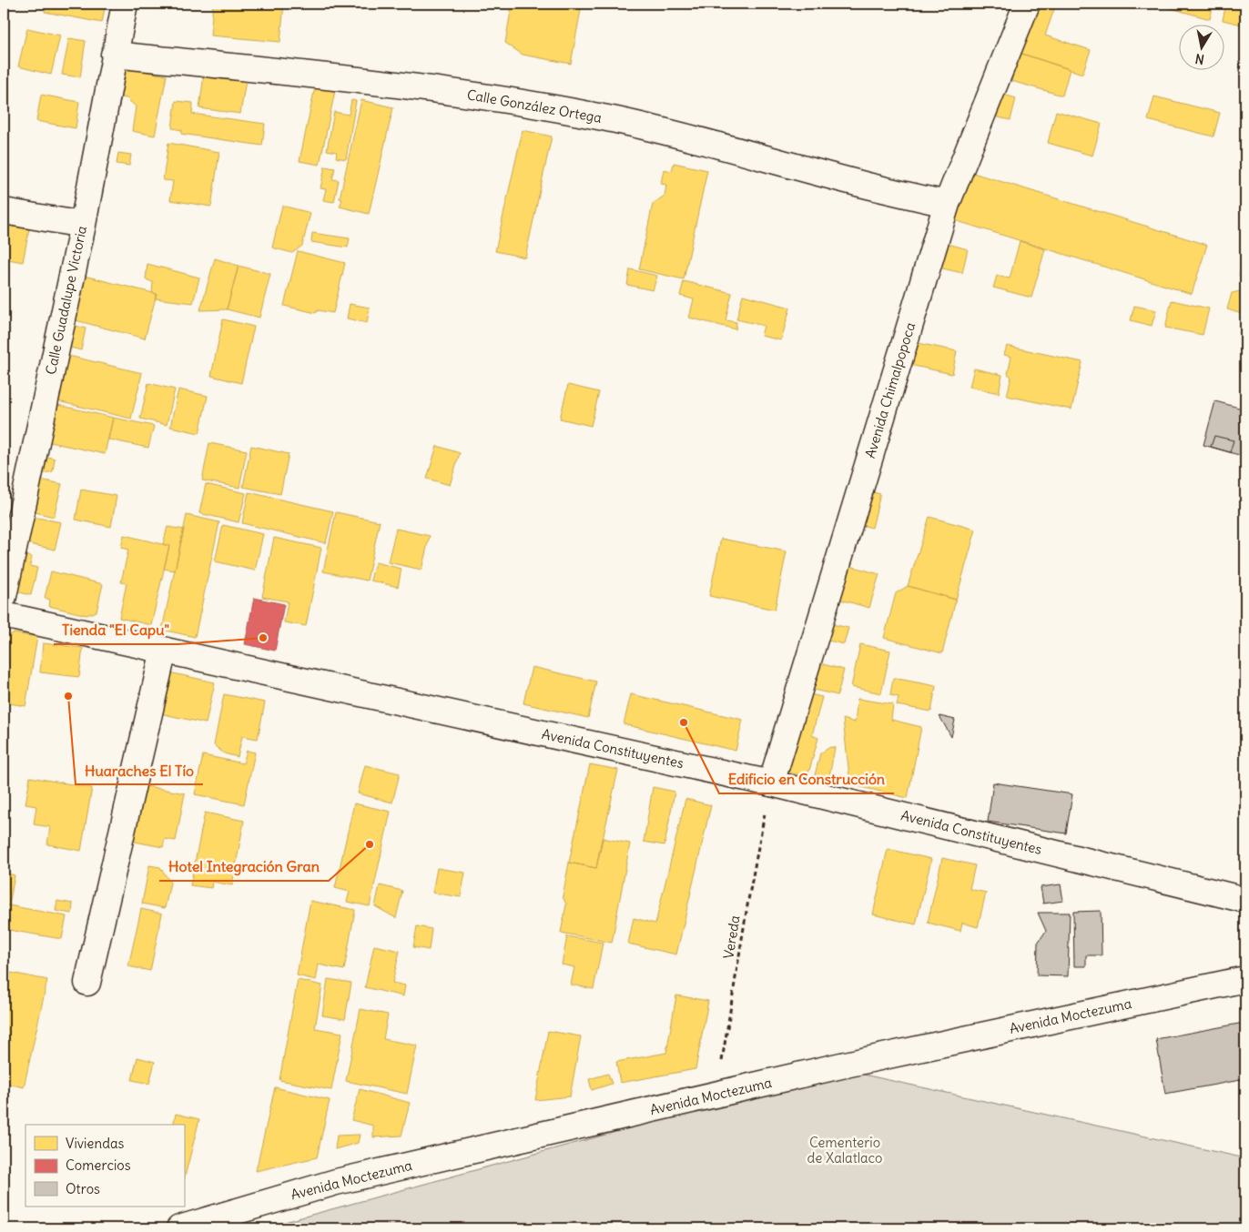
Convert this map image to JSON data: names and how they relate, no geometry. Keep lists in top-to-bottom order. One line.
{"streets":{"street":["Calle González Ortega","Calle Guadalupe Victoria","Avenida Chimalpopoca","Avenida Constituyentes","Avenida Moctezuma"],"path":["Vereda"]},"crossings":[["Calle González Ortega","Calle Guadalupe Victoria"],["Calle González Ortega","Avenida Chimalpopoca"],["Avenida Chimalpopoca","Avenida Constituyentes"],["Avenida Chimalpopoca","Vereda"],["Avenida Constituyentes","Vereda"],["Vereda","Avenida Moctezuma"]],"parks":["Cementerio de Xalatlaco"],"places":["Tienda \"El Capu\"","Huaraches El Tío","Edificio en Construcción","Hotel Integración Gran"],"legend":["Viviendas","Comercios","Otros"],"north":"bottom"}
